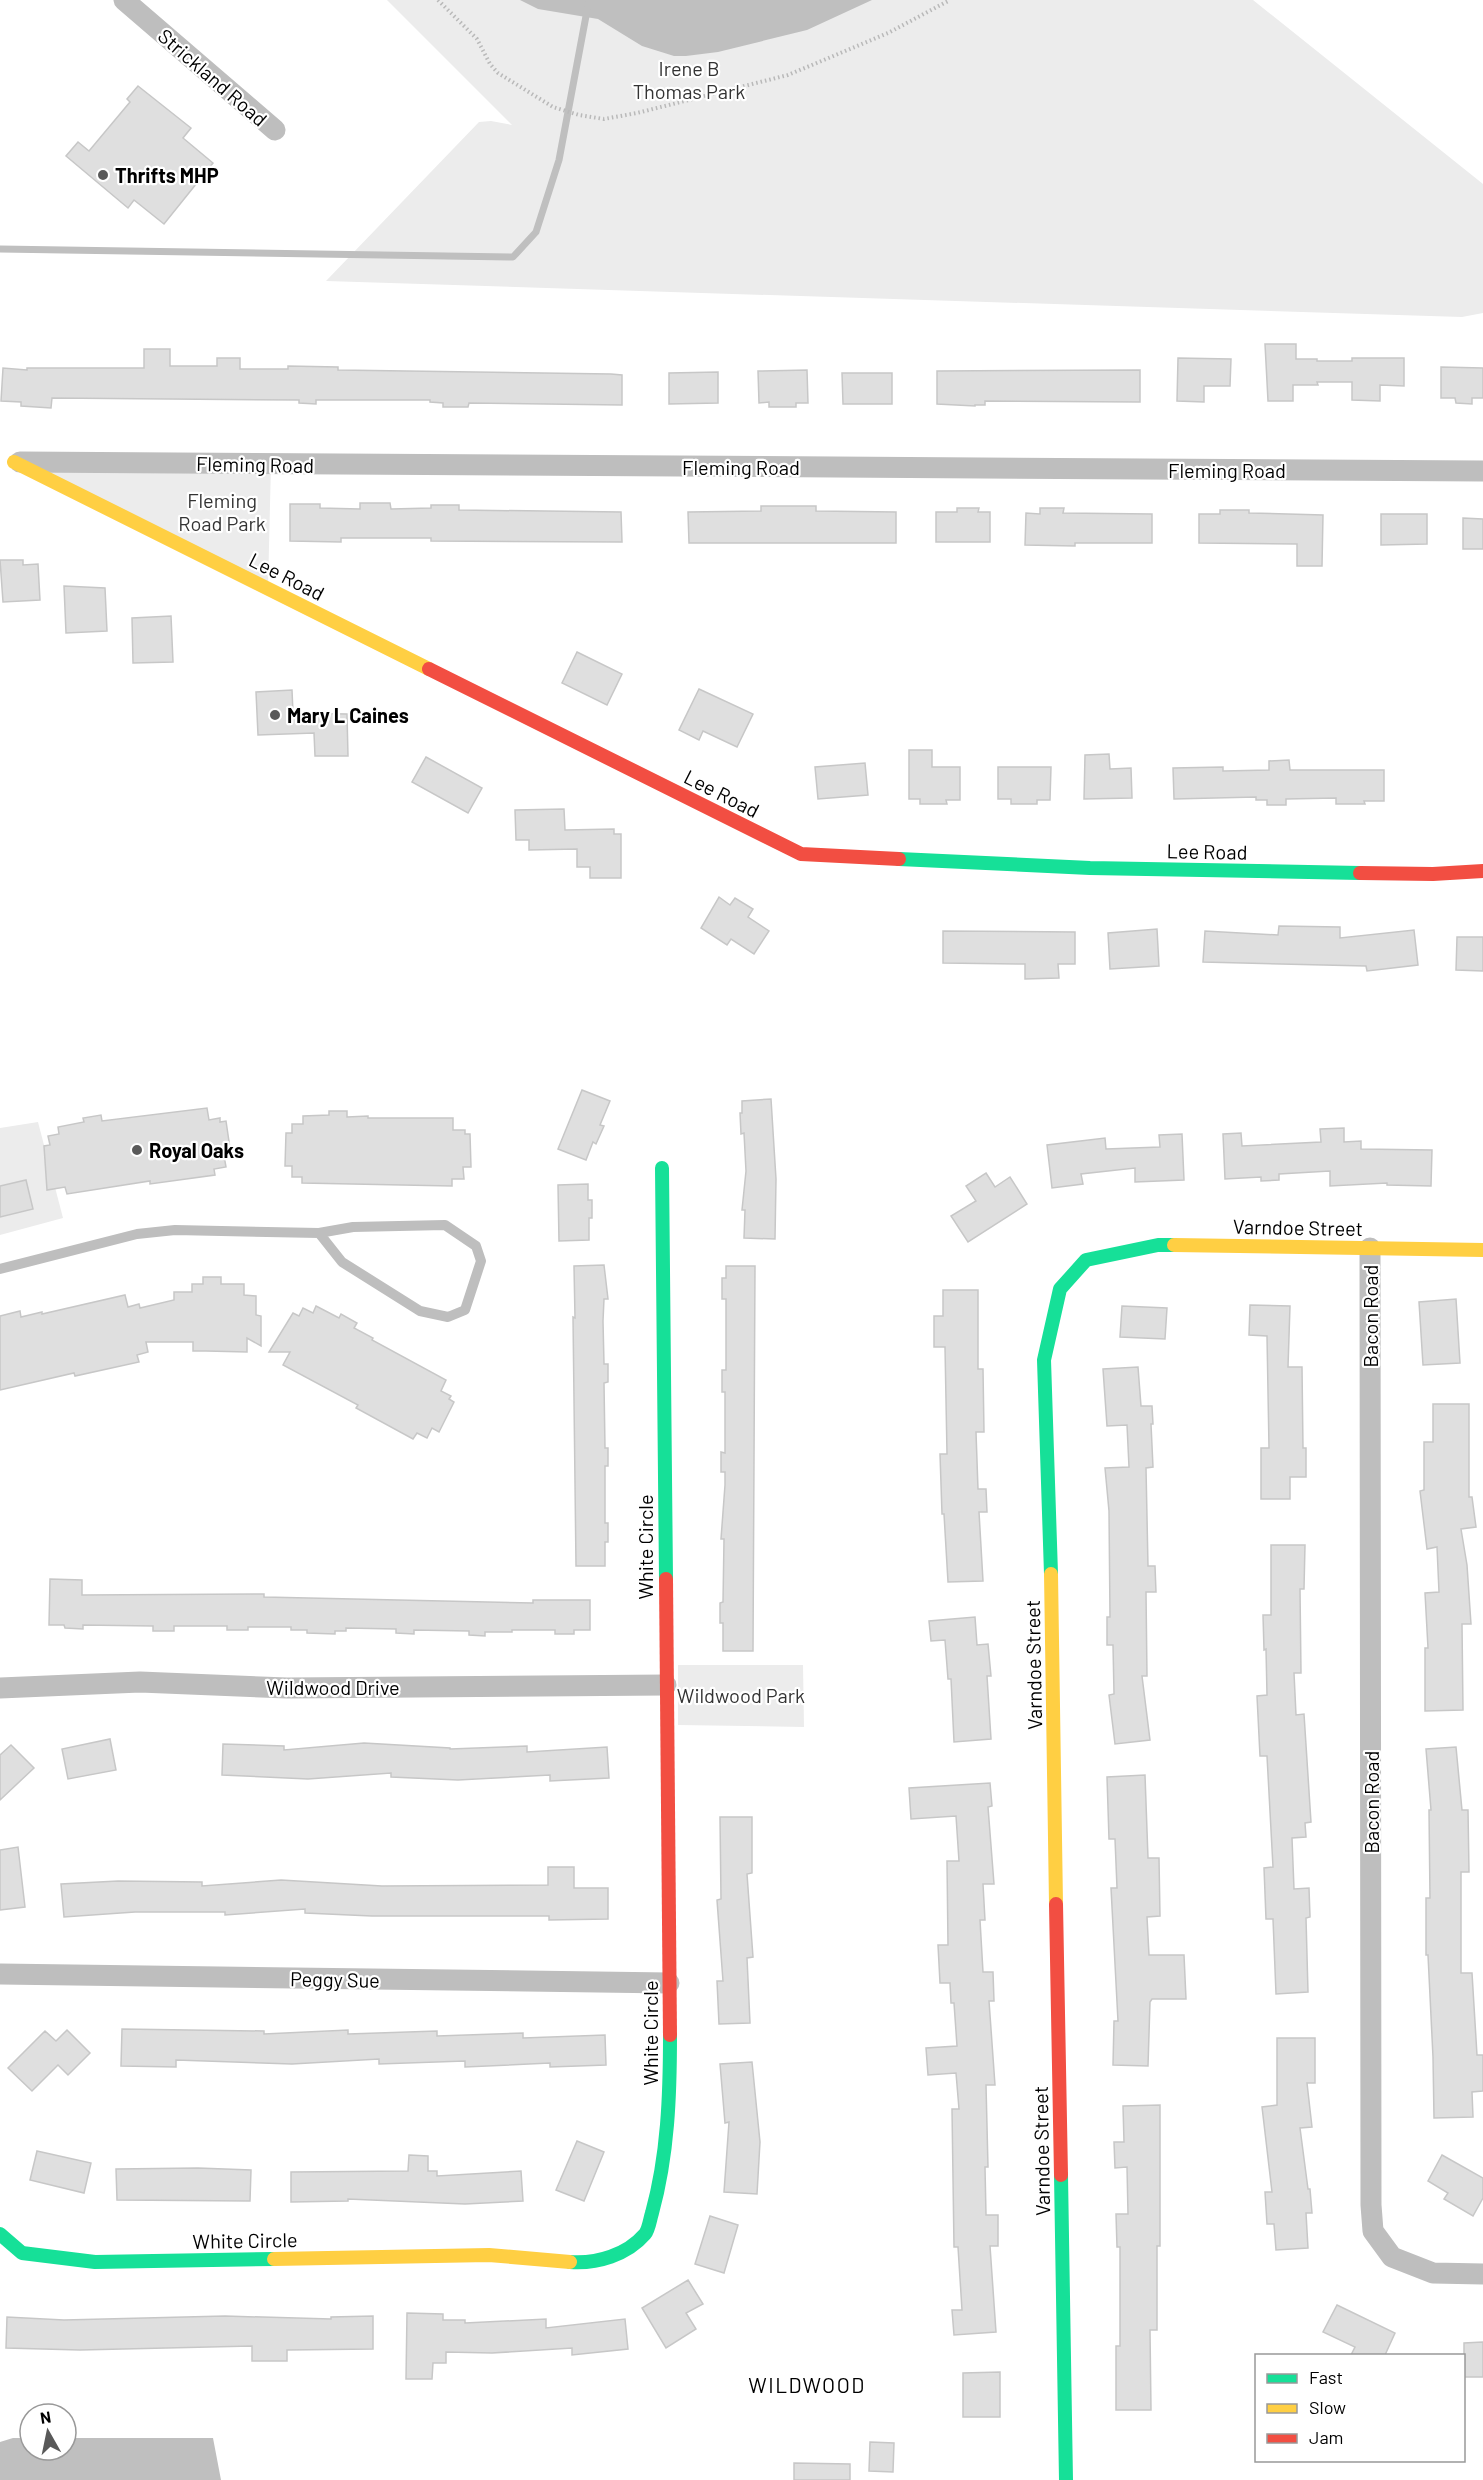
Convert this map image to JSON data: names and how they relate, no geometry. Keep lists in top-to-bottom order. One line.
{"streets":{"street":["Strickland Road","Fleming Road","Lee Road","Varndoe Street","Bacon Road","White Circle","Wildwood Drive","Peggy Sue"]},"crossings":[["Fleming Road","Lee Road"],["Varndoe Street","Bacon Road"],["White Circle","Wildwood Drive"],["White Circle","Peggy Sue"]],"districts":["WILDWOOD"],"parks":["Irene B Thomas Park","Fleming Road Park","Wildwood Park"],"places":["Thrifts MHP","Mary L Caines","Royal Oaks"],"legend":["Fast","Slow","Jam"],"north":"top"}
